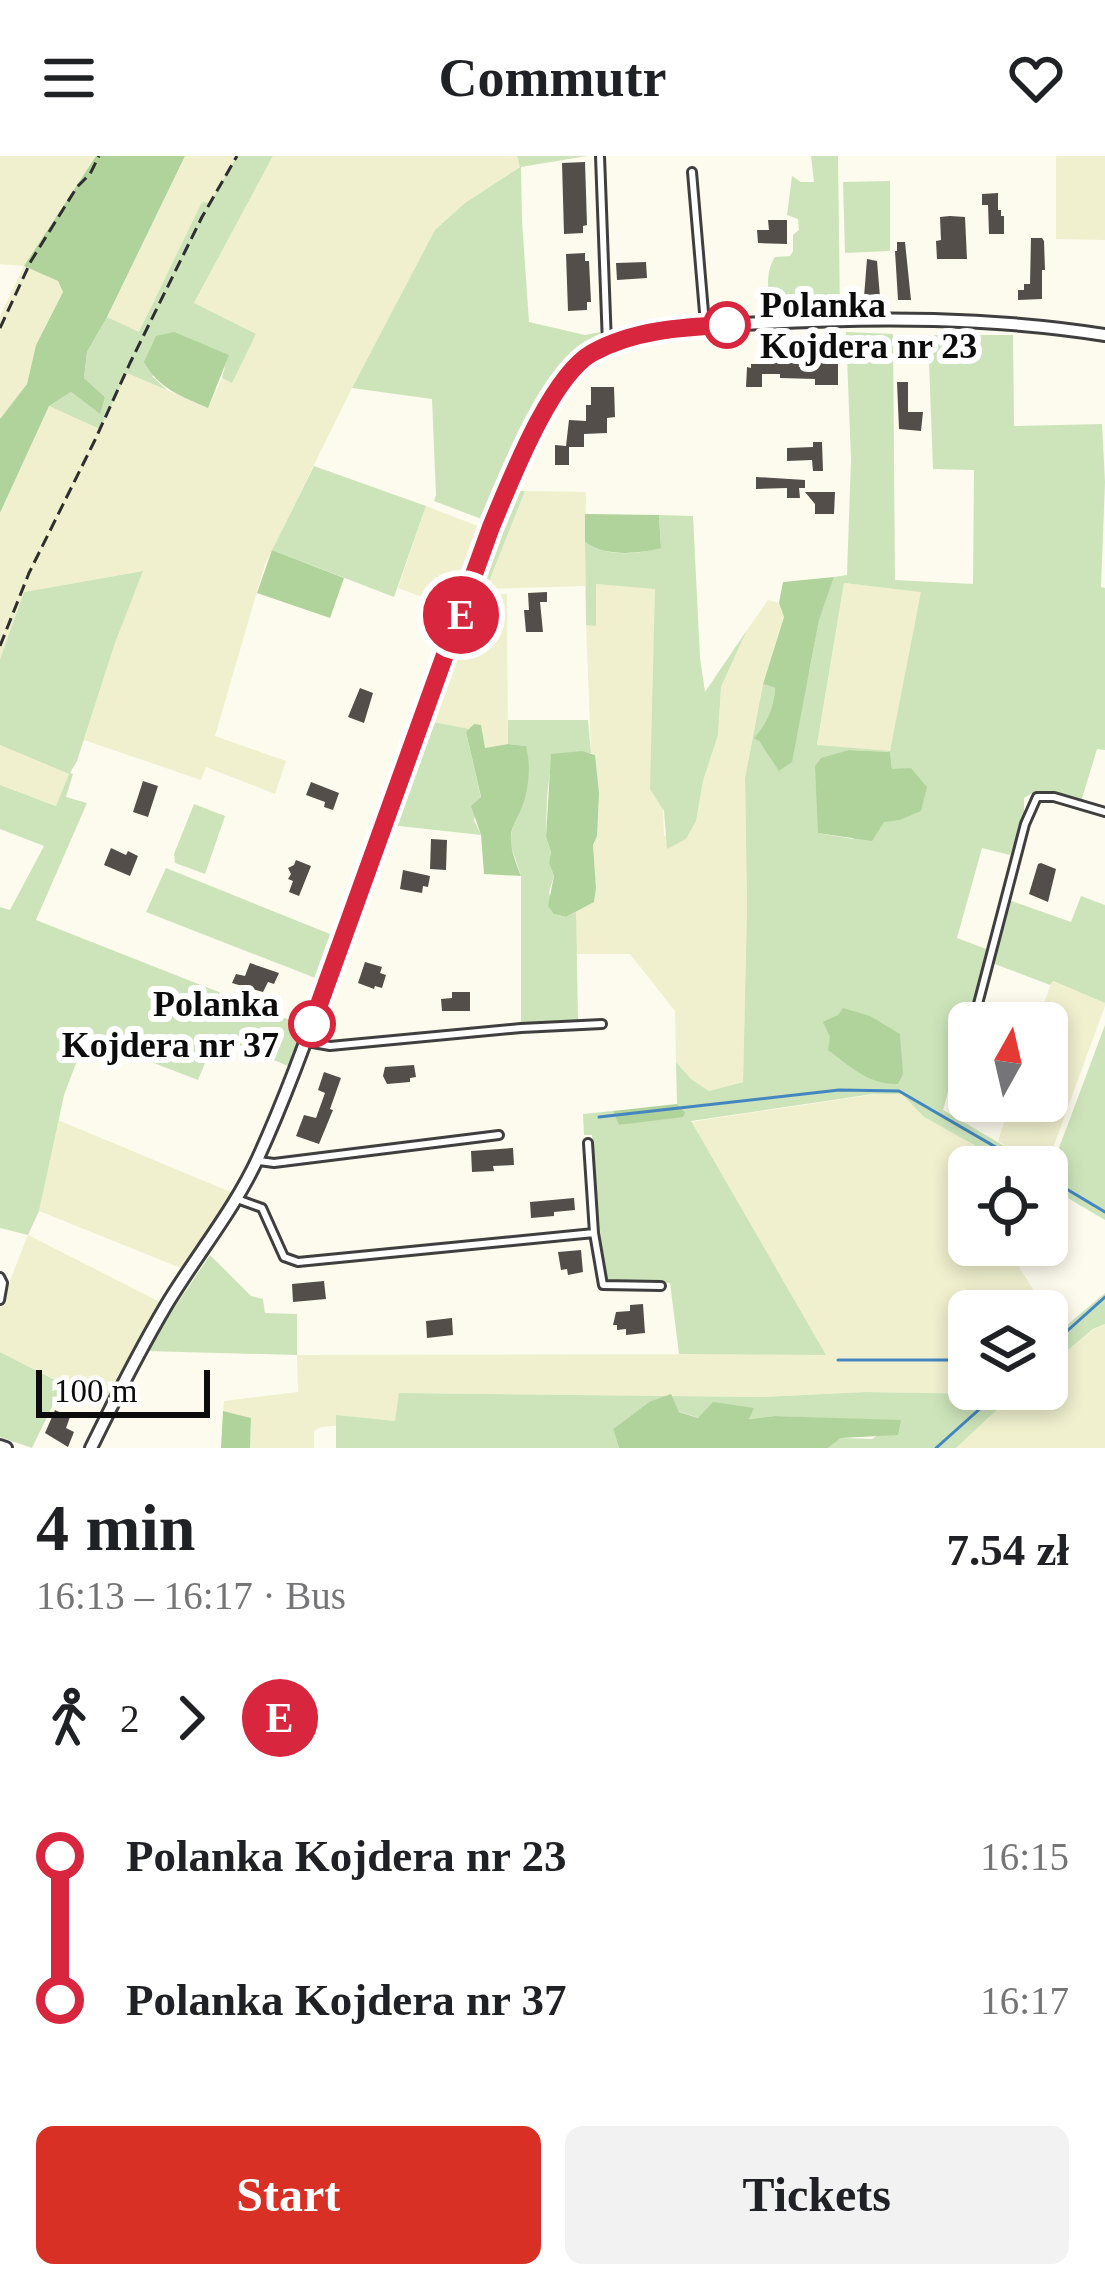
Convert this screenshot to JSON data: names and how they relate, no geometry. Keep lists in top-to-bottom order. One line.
{"places":["Polanka Kojdera nr 23","Polanka Kojdera nr 37"],"lines":["bus line E"],"scale_bar":"100 m","north":"top","page":{"header":"Commutr","on_map":"E","scale":"100 m","heading":["4 min","16:13 – 16:17 · Bus","7.54 zł"],"legs":["2","E"],"list":[{"name":"Polanka Kojdera nr 23","value":"16:15"},{"name":"Polanka Kojdera nr 37","value":"16:17"}],"buttons":["Start","Tickets"]}}
